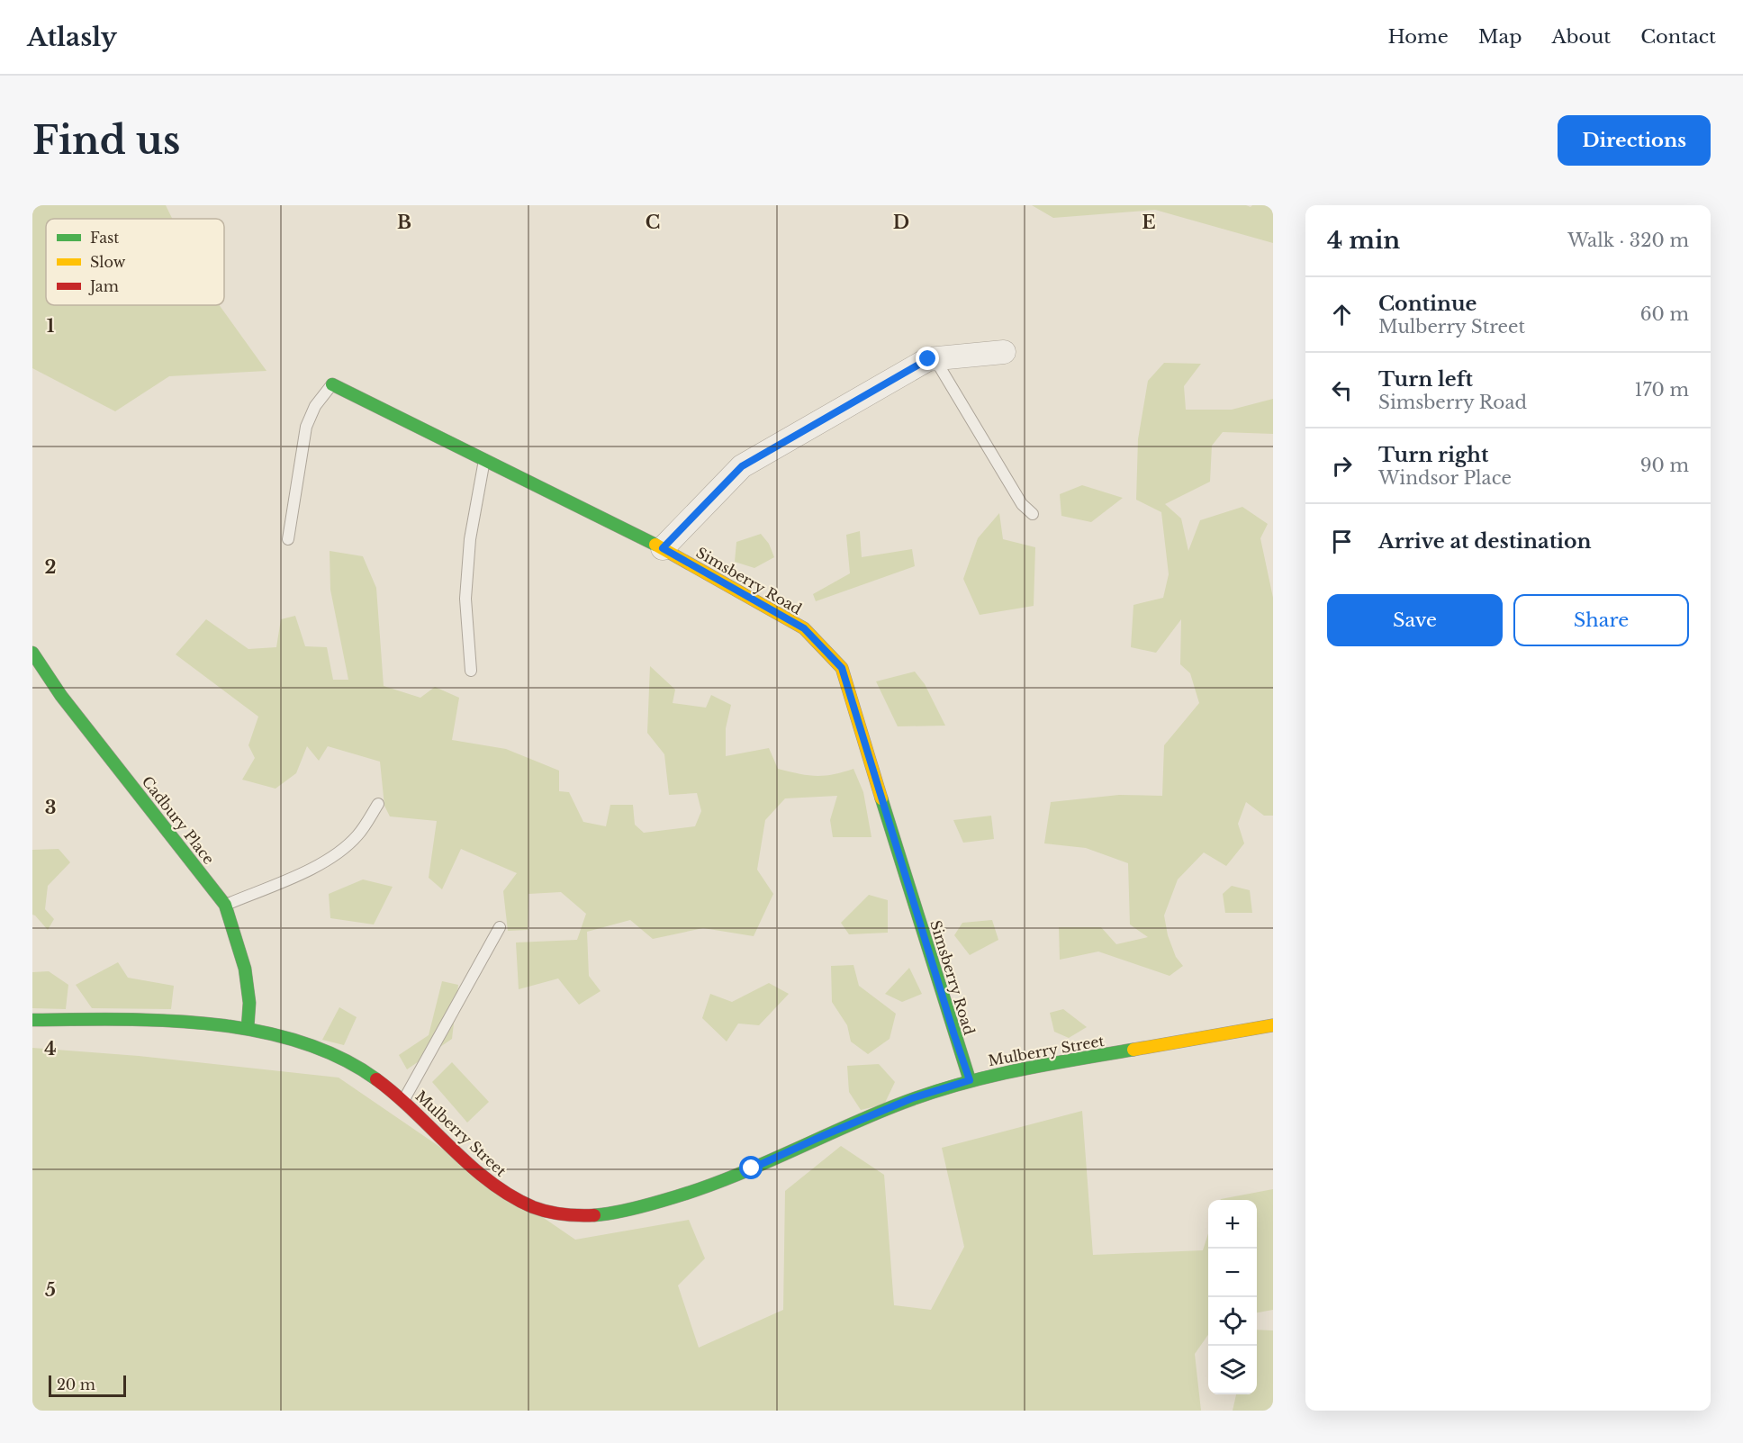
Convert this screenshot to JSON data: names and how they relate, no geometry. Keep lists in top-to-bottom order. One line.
{"streets":{"street":["Simsberry Road","Cadbury Place","Mulberry Street"]},"crossings":[["Simsberry Road","Mulberry Street"],["Cadbury Place","Mulberry Street"]],"legend":["Fast","Slow","Jam"],"scale_bar":"20 m","page":{"header":"Atlasly","nav":["Home","Map","About","Contact"],"buttons":["Directions",["Save","Share"]],"title":"Find us","heading":["4 min","Walk · 320 m"],"list":[["Continue","Mulberry Street","60 m"],["Turn left","Simsberry Road","170 m"],["Turn right","Windsor Place","90 m"],"Arrive at destination"],"map_buttons":["+","−"],"scale":"20 m"},"grid":{"columns":["B","C","D","E"],"rows":["1","2","3","4","5"]}}
